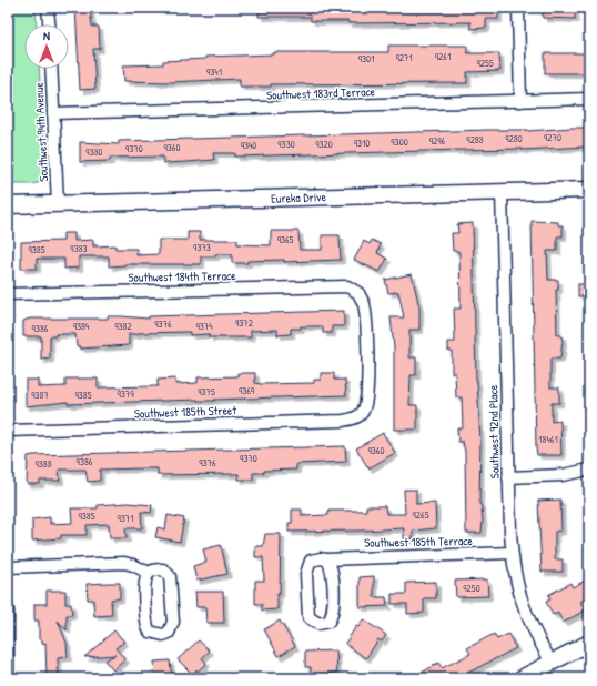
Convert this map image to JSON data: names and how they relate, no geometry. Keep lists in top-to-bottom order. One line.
{"streets":{"main road":["Eureka Drive"],"street":["Southwest 183rd Terrace","Southwest 94th Avenue","Southwest 184th Terrace","Southwest 185th Street","Southwest 92nd Place","Southwest 185th Terrace"]},"crossings":[["Southwest 183rd Terrace","Southwest 94th Avenue"],["Southwest 94th Avenue","Eureka Drive"],["Eureka Drive","Southwest 92nd Place"],["Southwest 184th Terrace","Southwest 185th Street"],["Southwest 92nd Place","Southwest 185th Terrace"]],"house_numbers":["9261","9271","9301","9255","9341","9270","9280","9288","9296","9300","9310","9330","9320","9340","9360","9370","9380","9365","9373","9383","9385","9372","9376","9384","9382","9374","9386","9369","9375","9379","9387","9385","18461","9360","9370","9386","9376","9388","9265","9385","9371","9250"],"north":"top"}
